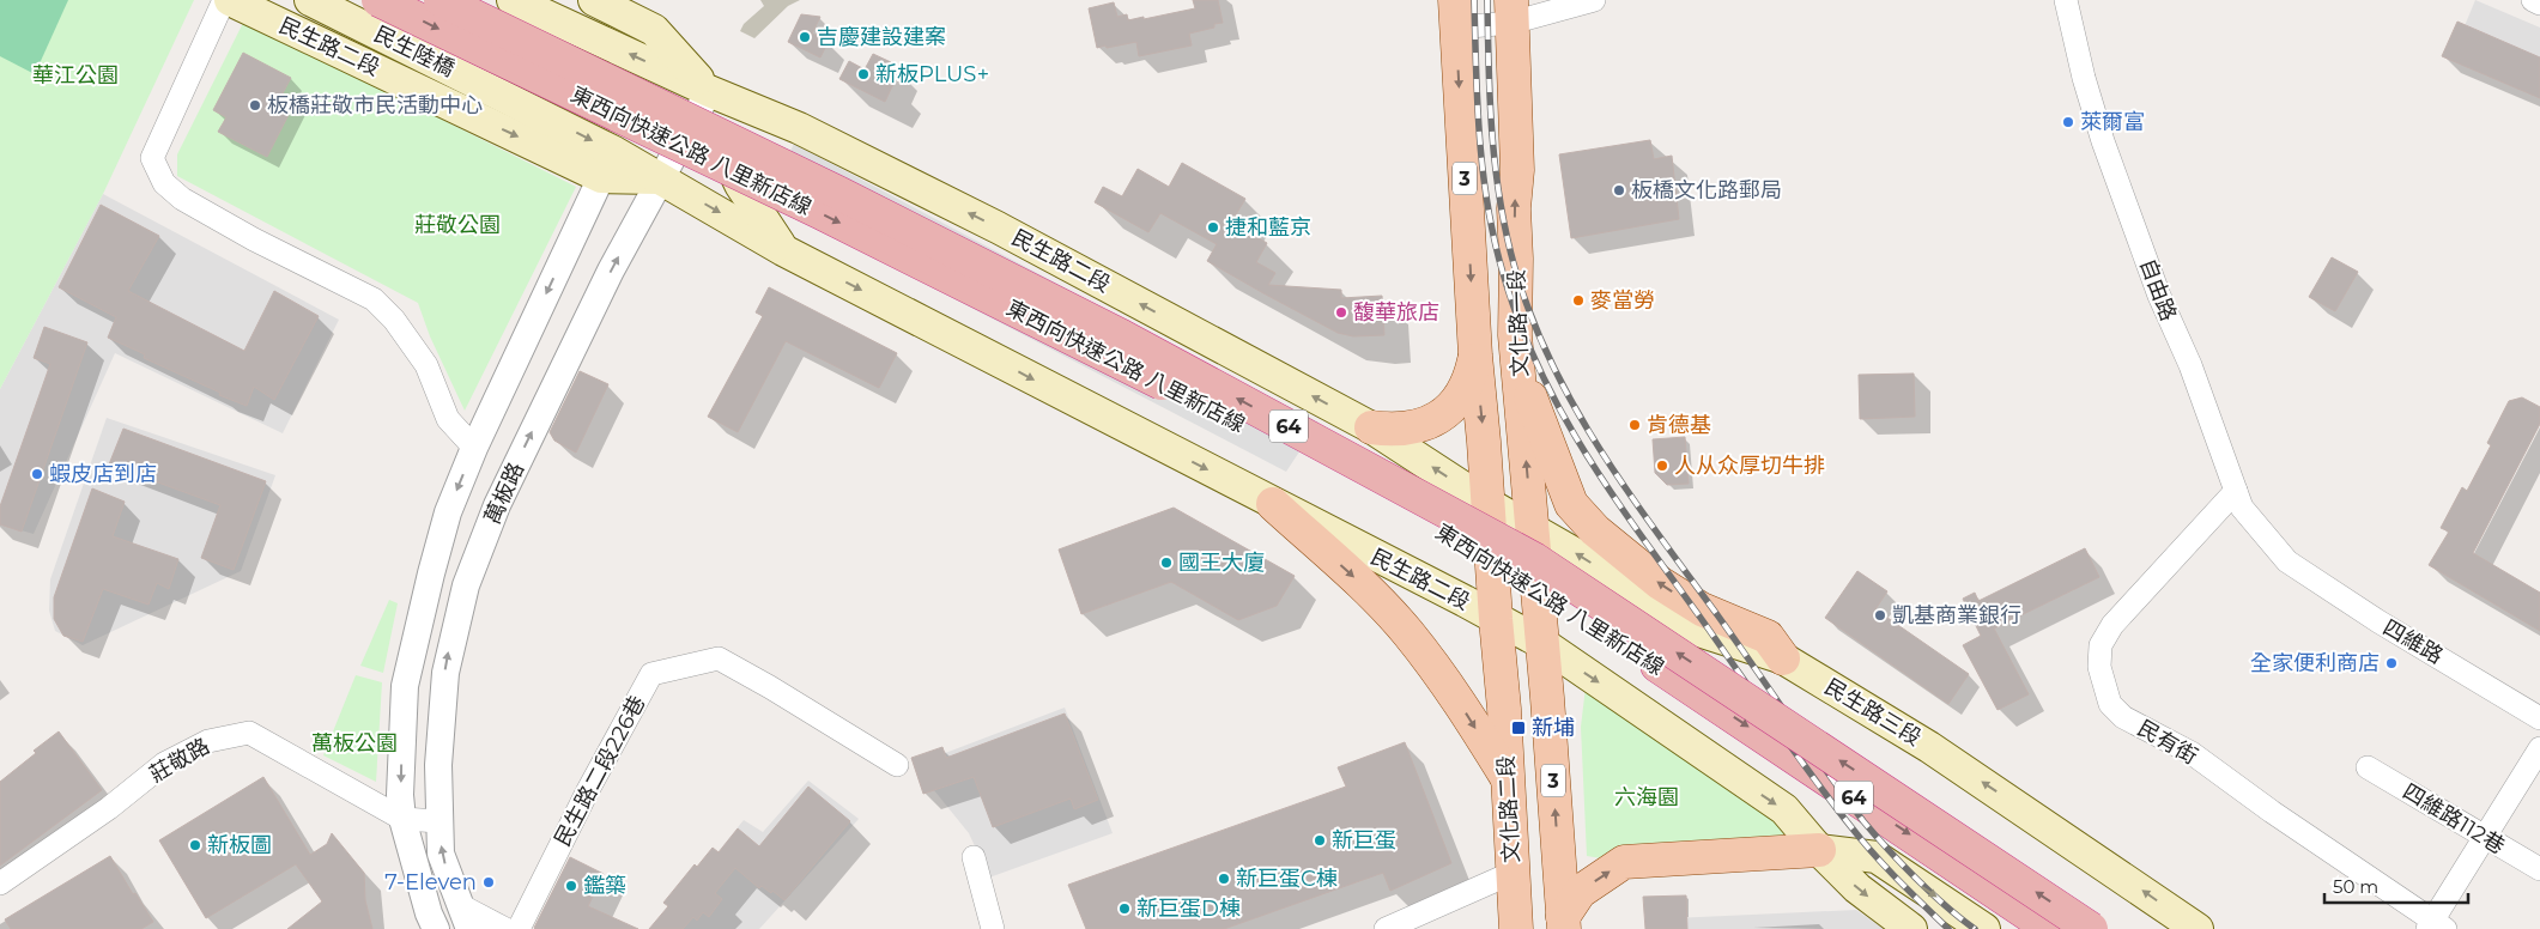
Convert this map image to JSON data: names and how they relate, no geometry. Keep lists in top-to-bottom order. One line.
{"streets":{"highway":["東西向快速公路 八里新店線","64"],"main road":["民生路二段","民生陸橋","3","文化路一段","民生路三段","文化路二段"],"street":["自由路","萬板路","四維路","民有街","莊敬路","民生路二段226巷","四維路112巷"]},"crossings":[["民生路二段","民生陸橋"],["民生路二段","3"],["民生路二段","文化路一段"],["民生路二段","萬板路"],["民生路二段","民生路三段"],["民生路二段","文化路二段"],["民生陸橋","萬板路"],["3","文化路一段"],["自由路","四維路"],["自由路","民有街"],["文化路一段","民生路三段"],["文化路一段","文化路二段"],["萬板路","莊敬路"]],"parks":["華江公園","莊敬公園","萬板公園","六海園"],"places":{"other":["吉慶建設建案","新板PLUS+","板橋莊敬市民活動中心","萊爾富","板橋文化路郵局","捷和藍京","麥當勞","馥華旅店","肯德基","人从众厚切牛排","蝦皮店到店","國王大廈","凱基商業銀行","全家便利商店","新巨蛋","新板圖","新巨蛋C棟","7-Eleven","鑑築","新巨蛋D棟"],"transit":["新埔"]},"scale_bar":"50 m"}
